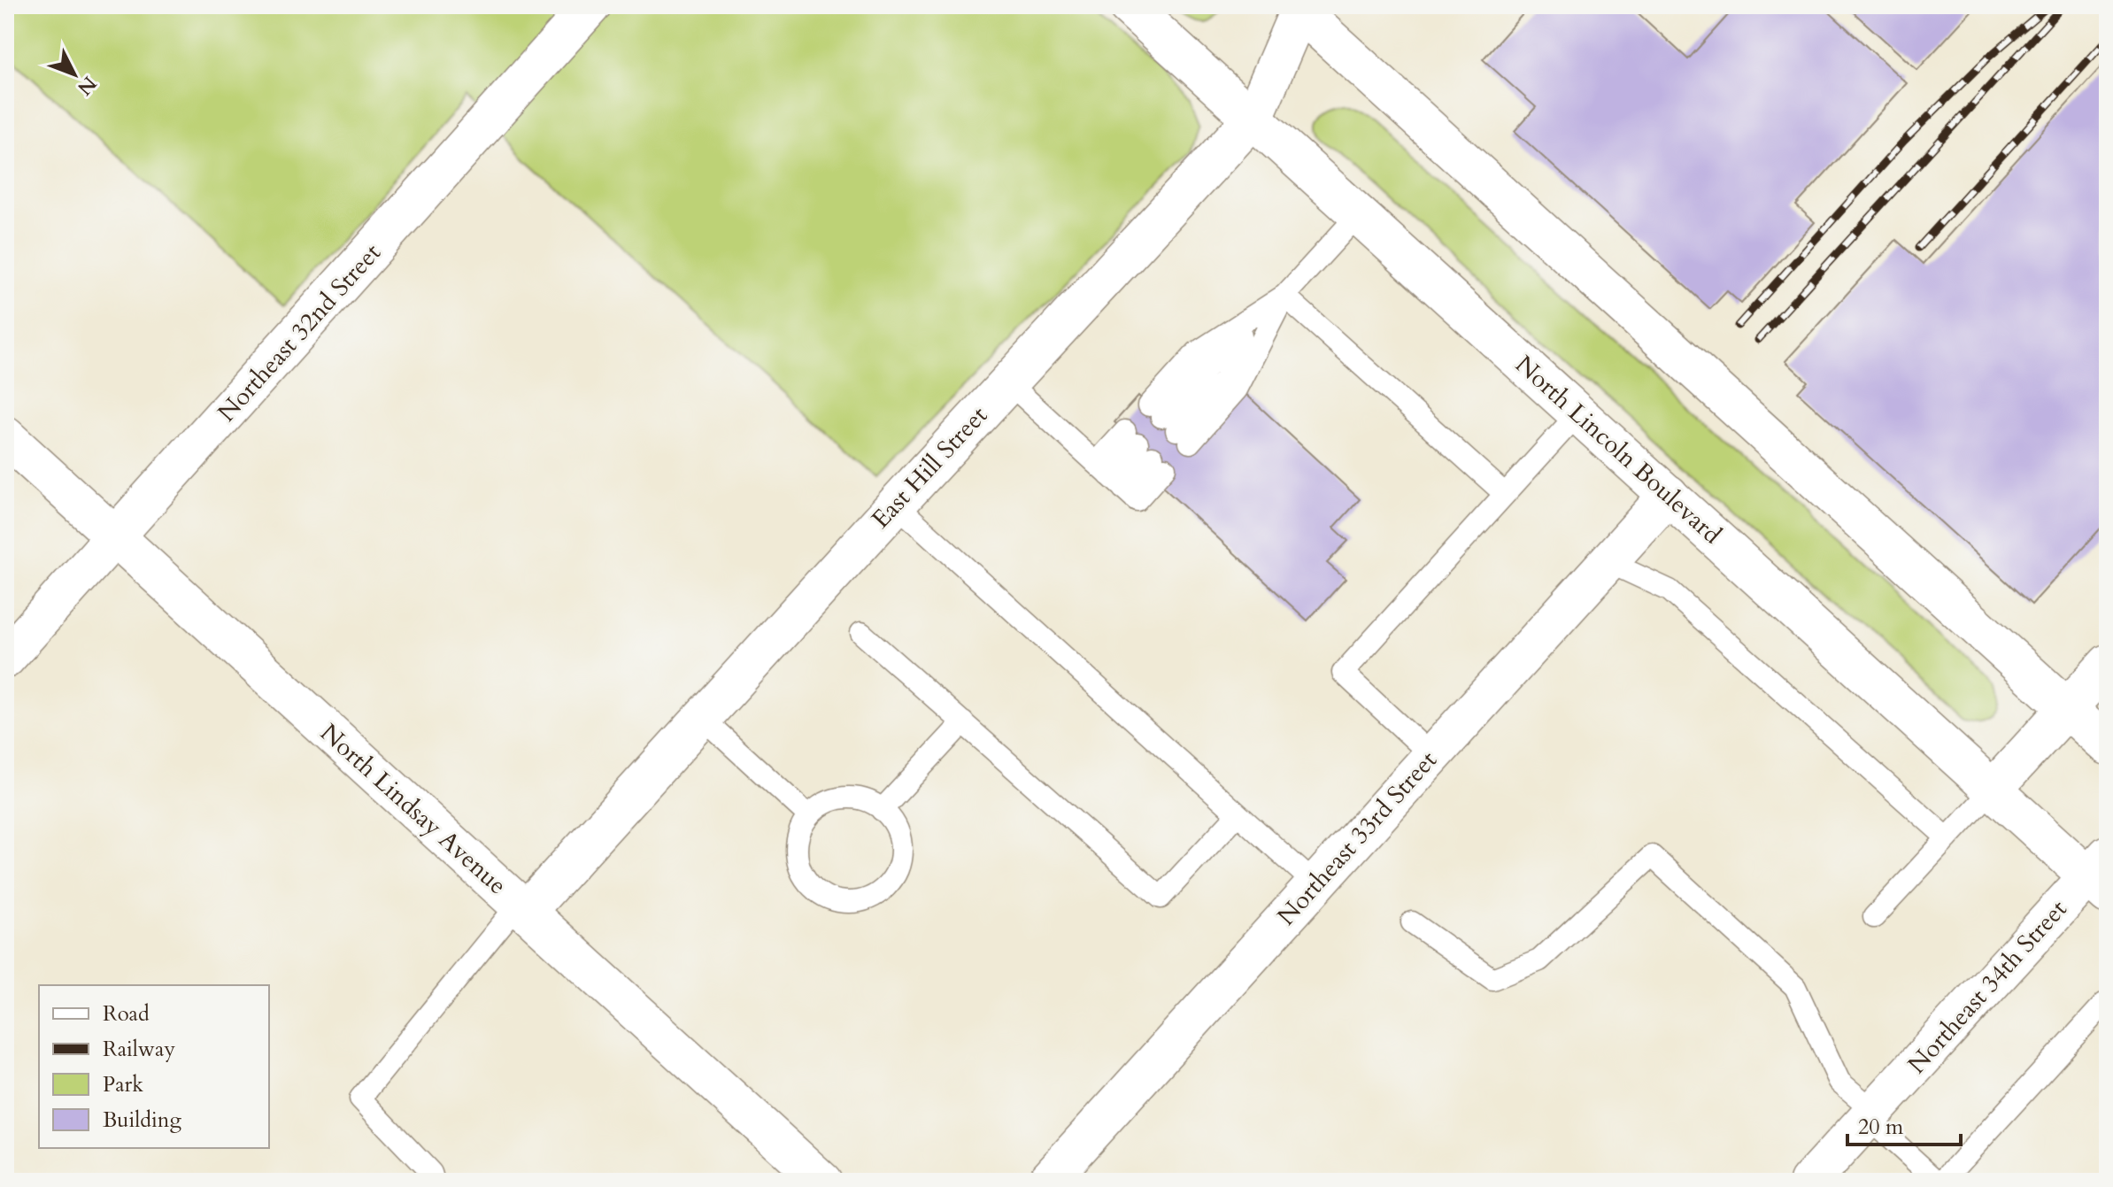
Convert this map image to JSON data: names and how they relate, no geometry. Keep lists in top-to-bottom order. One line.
{"streets":{"street":["Northeast 32nd Street","North Lincoln Boulevard","East Hill Street","North Lindsay Avenue","Northeast 33rd Street","Northeast 34th Street"]},"crossings":[["Northeast 32nd Street","North Lindsay Avenue"],["North Lincoln Boulevard","East Hill Street"],["North Lincoln Boulevard","Northeast 33rd Street"],["North Lincoln Boulevard","Northeast 34th Street"],["East Hill Street","North Lindsay Avenue"]],"legend":["Road","Railway","Park","Building"],"scale_bar":"20 m","north":"bottom right"}
